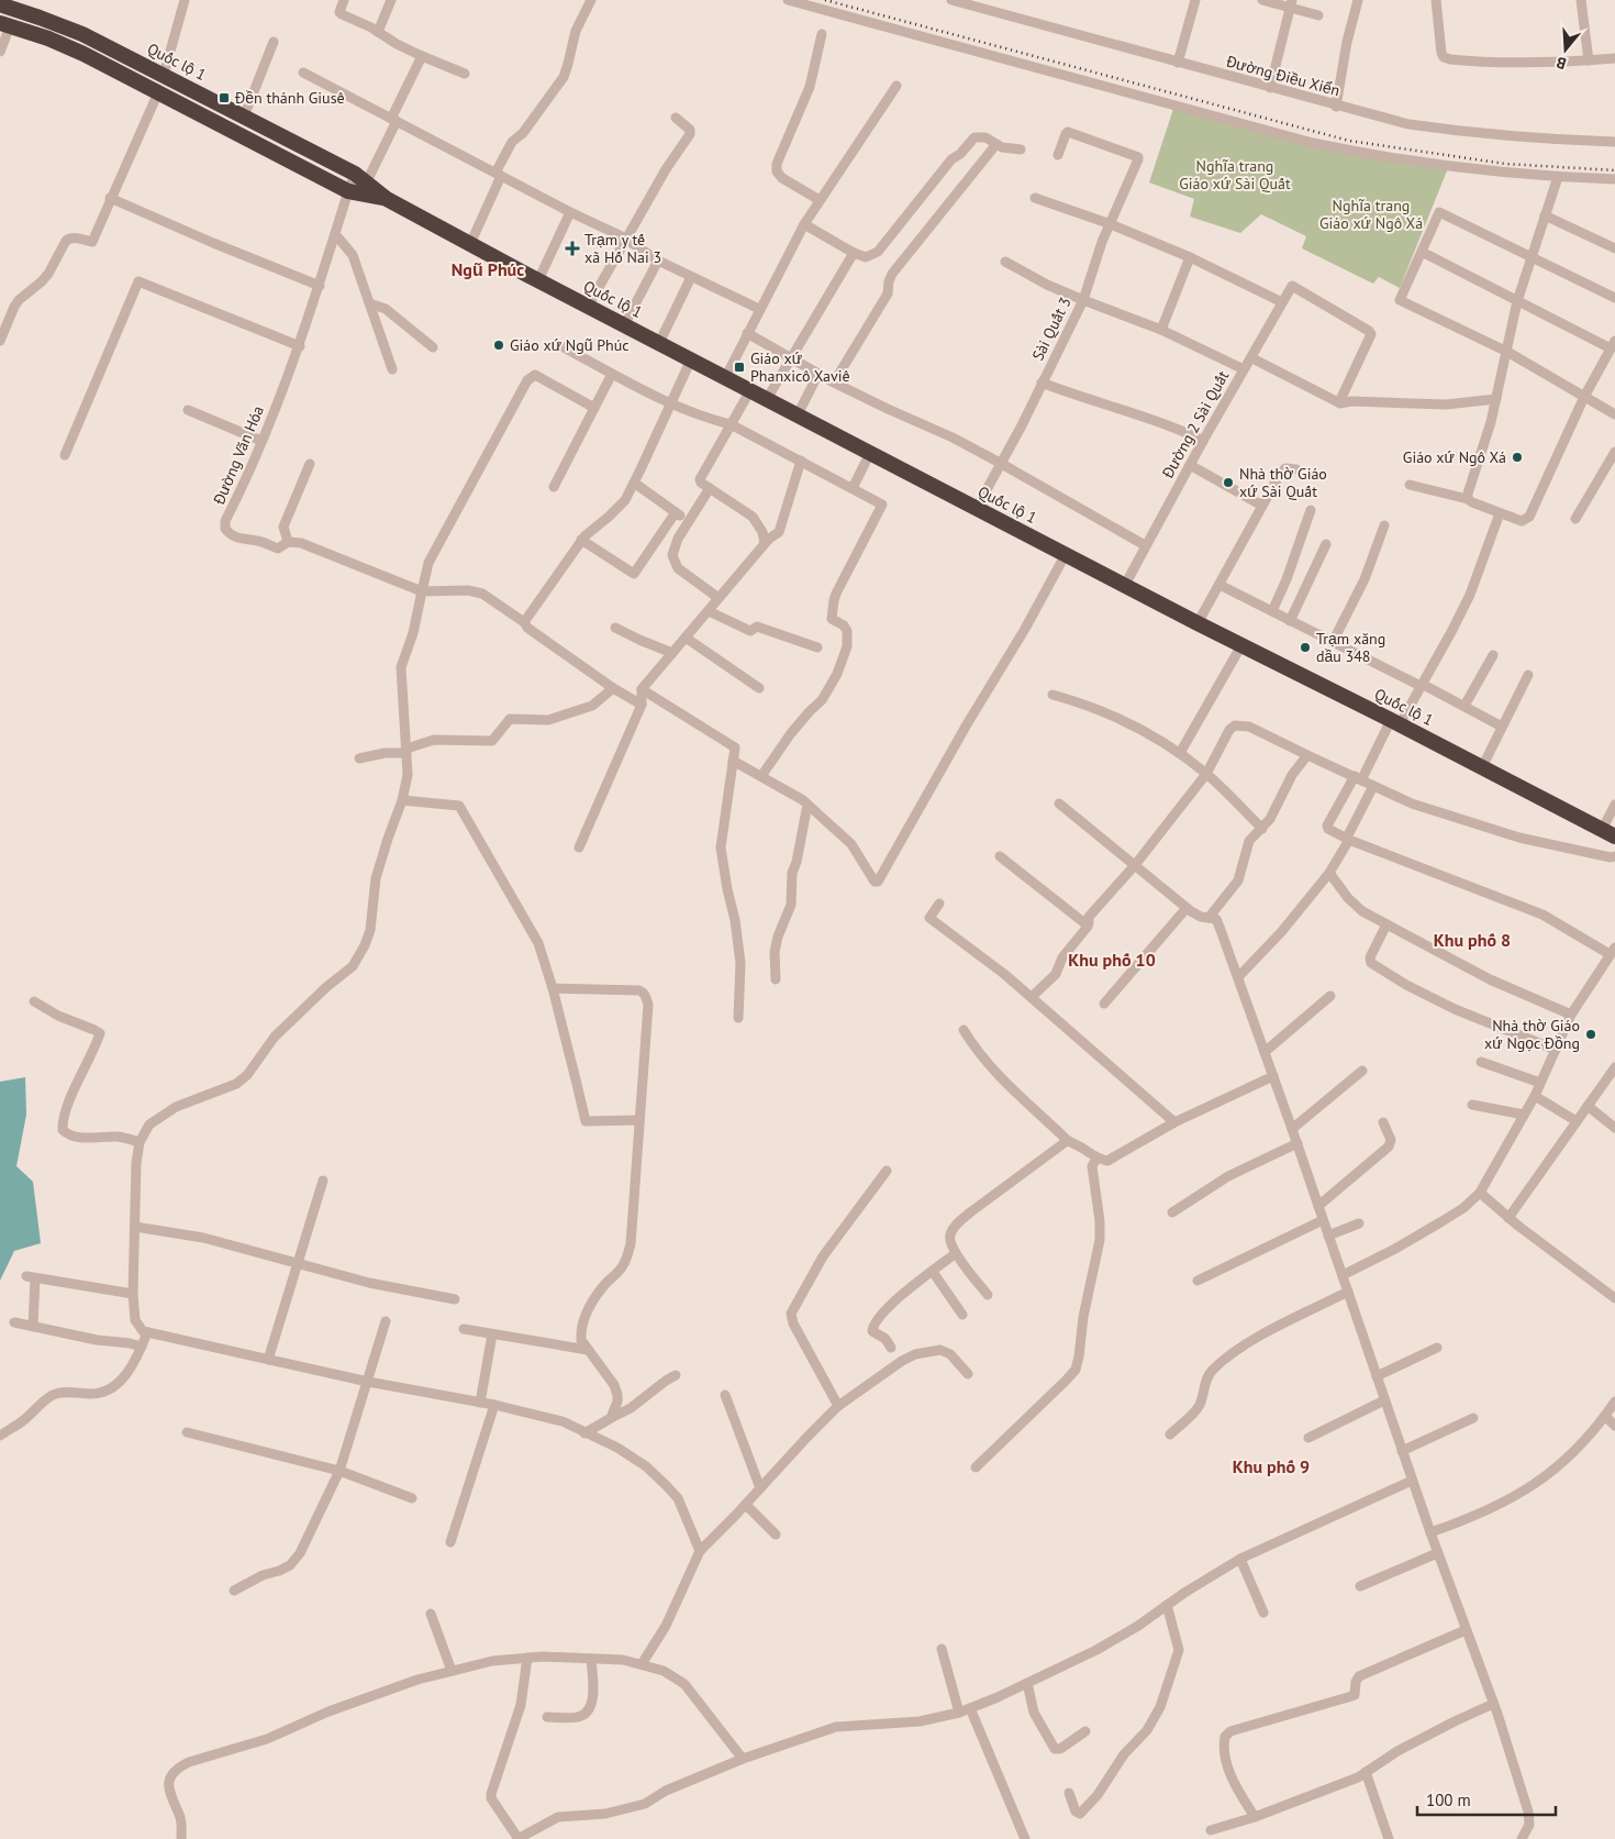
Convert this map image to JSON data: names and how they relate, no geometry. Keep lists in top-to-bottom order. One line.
{"streets":{"highway":["Quốc lộ 1"],"street":["Đường Điều Xiển","Sài Quất 3","Đường 2 Sài Quất","Đường Văn Hóa"]},"crossings":[["Quốc lộ 1","Sài Quất 3"],["Quốc lộ 1","Đường 2 Sài Quất"],["Quốc lộ 1","Đường Văn Hóa"]],"districts":["Ngũ Phúc","Khu phố 8","Khu phố 10","Khu phố 9"],"parks":["Nghĩa trang Giáo xứ Sài Quất","Nghĩa trang Giáo xứ Ngô Xá"],"places":{"transit":["Đền thánh Giusê","Giáo xứ Phanxicô Xaviê"],"health":["Trạm y tế xã Hố Nai 3"],"other":["Giáo xứ Ngũ Phúc","Giáo xứ Ngô Xá","Nhà thờ Giáo xứ Sài Quất","Trạm xăng dầu 348","Nhà thờ Giáo xứ Ngọc Đồng"]},"scale_bar":"100 m","north":"bottom"}
